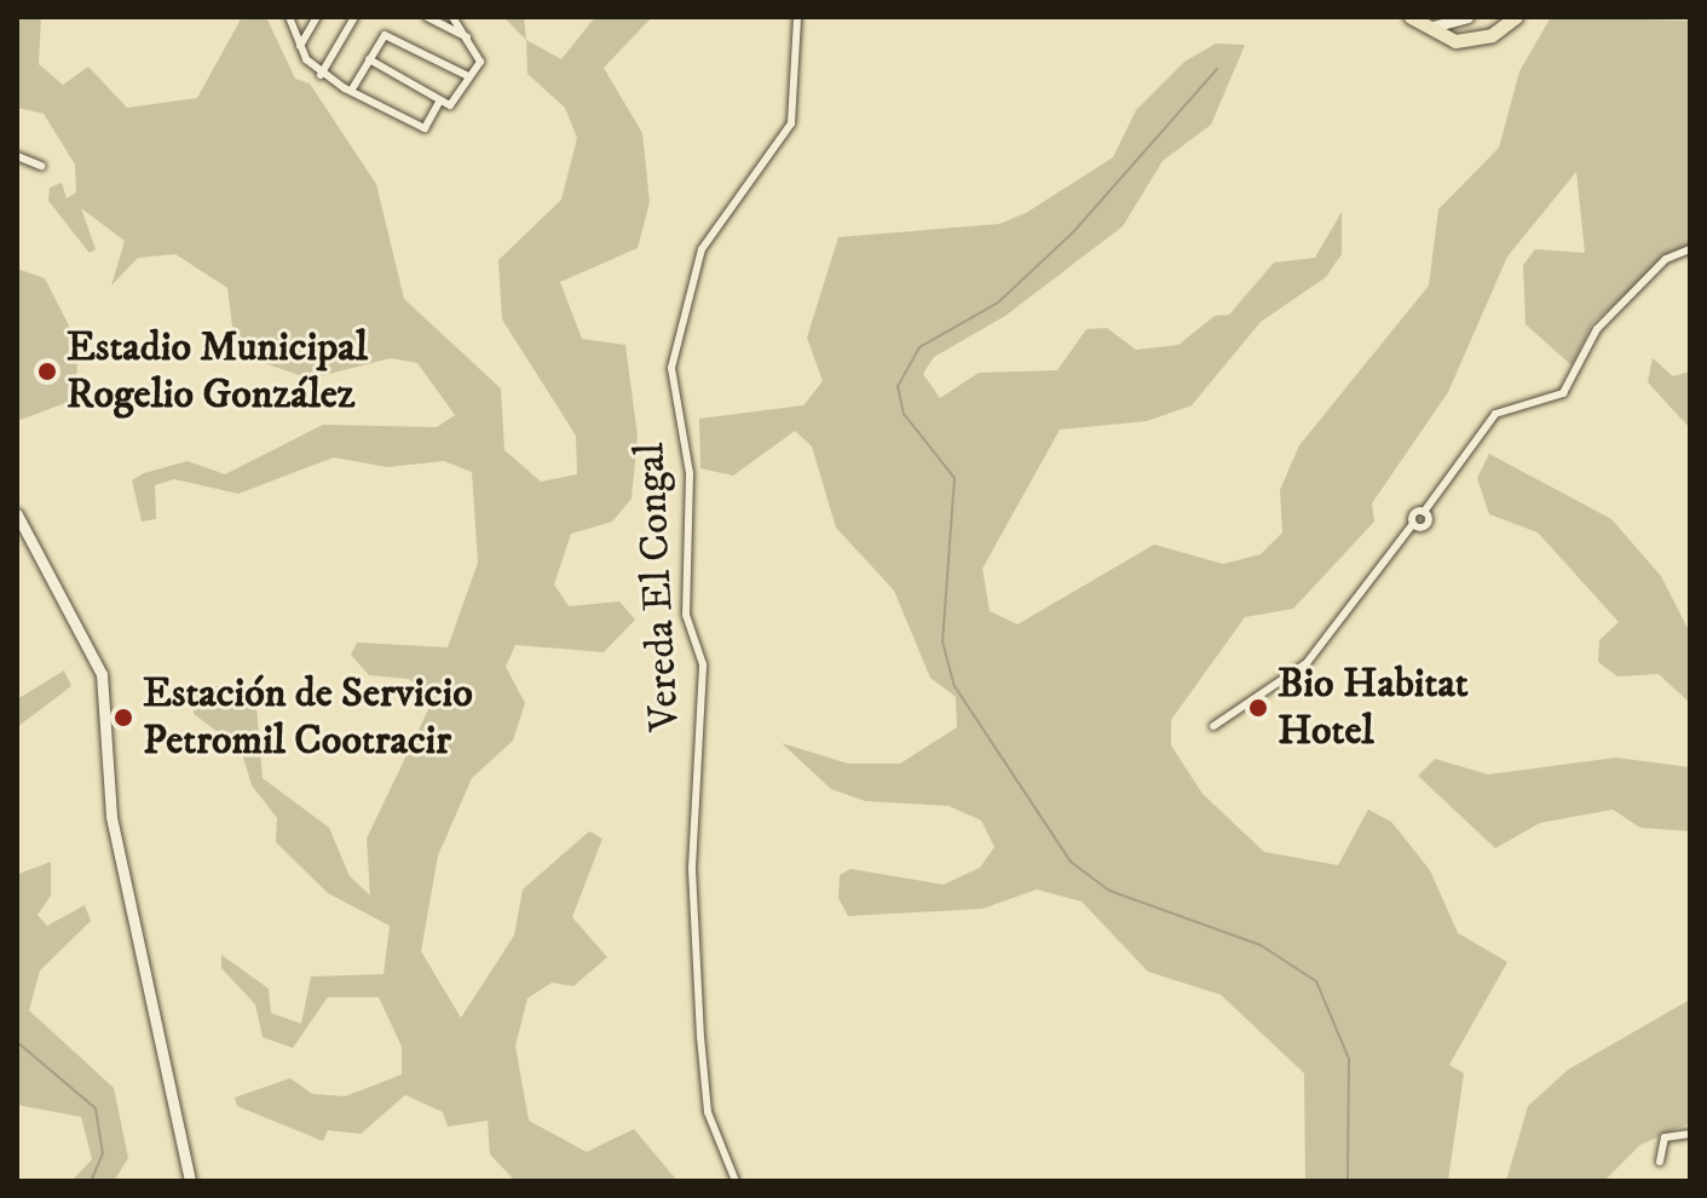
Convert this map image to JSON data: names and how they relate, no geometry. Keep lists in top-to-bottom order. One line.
{"streets":{"street":["Vereda El Congal"]},"places":["Estadio Municipal Rogelio González","Bio Habitat Hotel","Estación de Servicio Petromil Cootracir"]}
